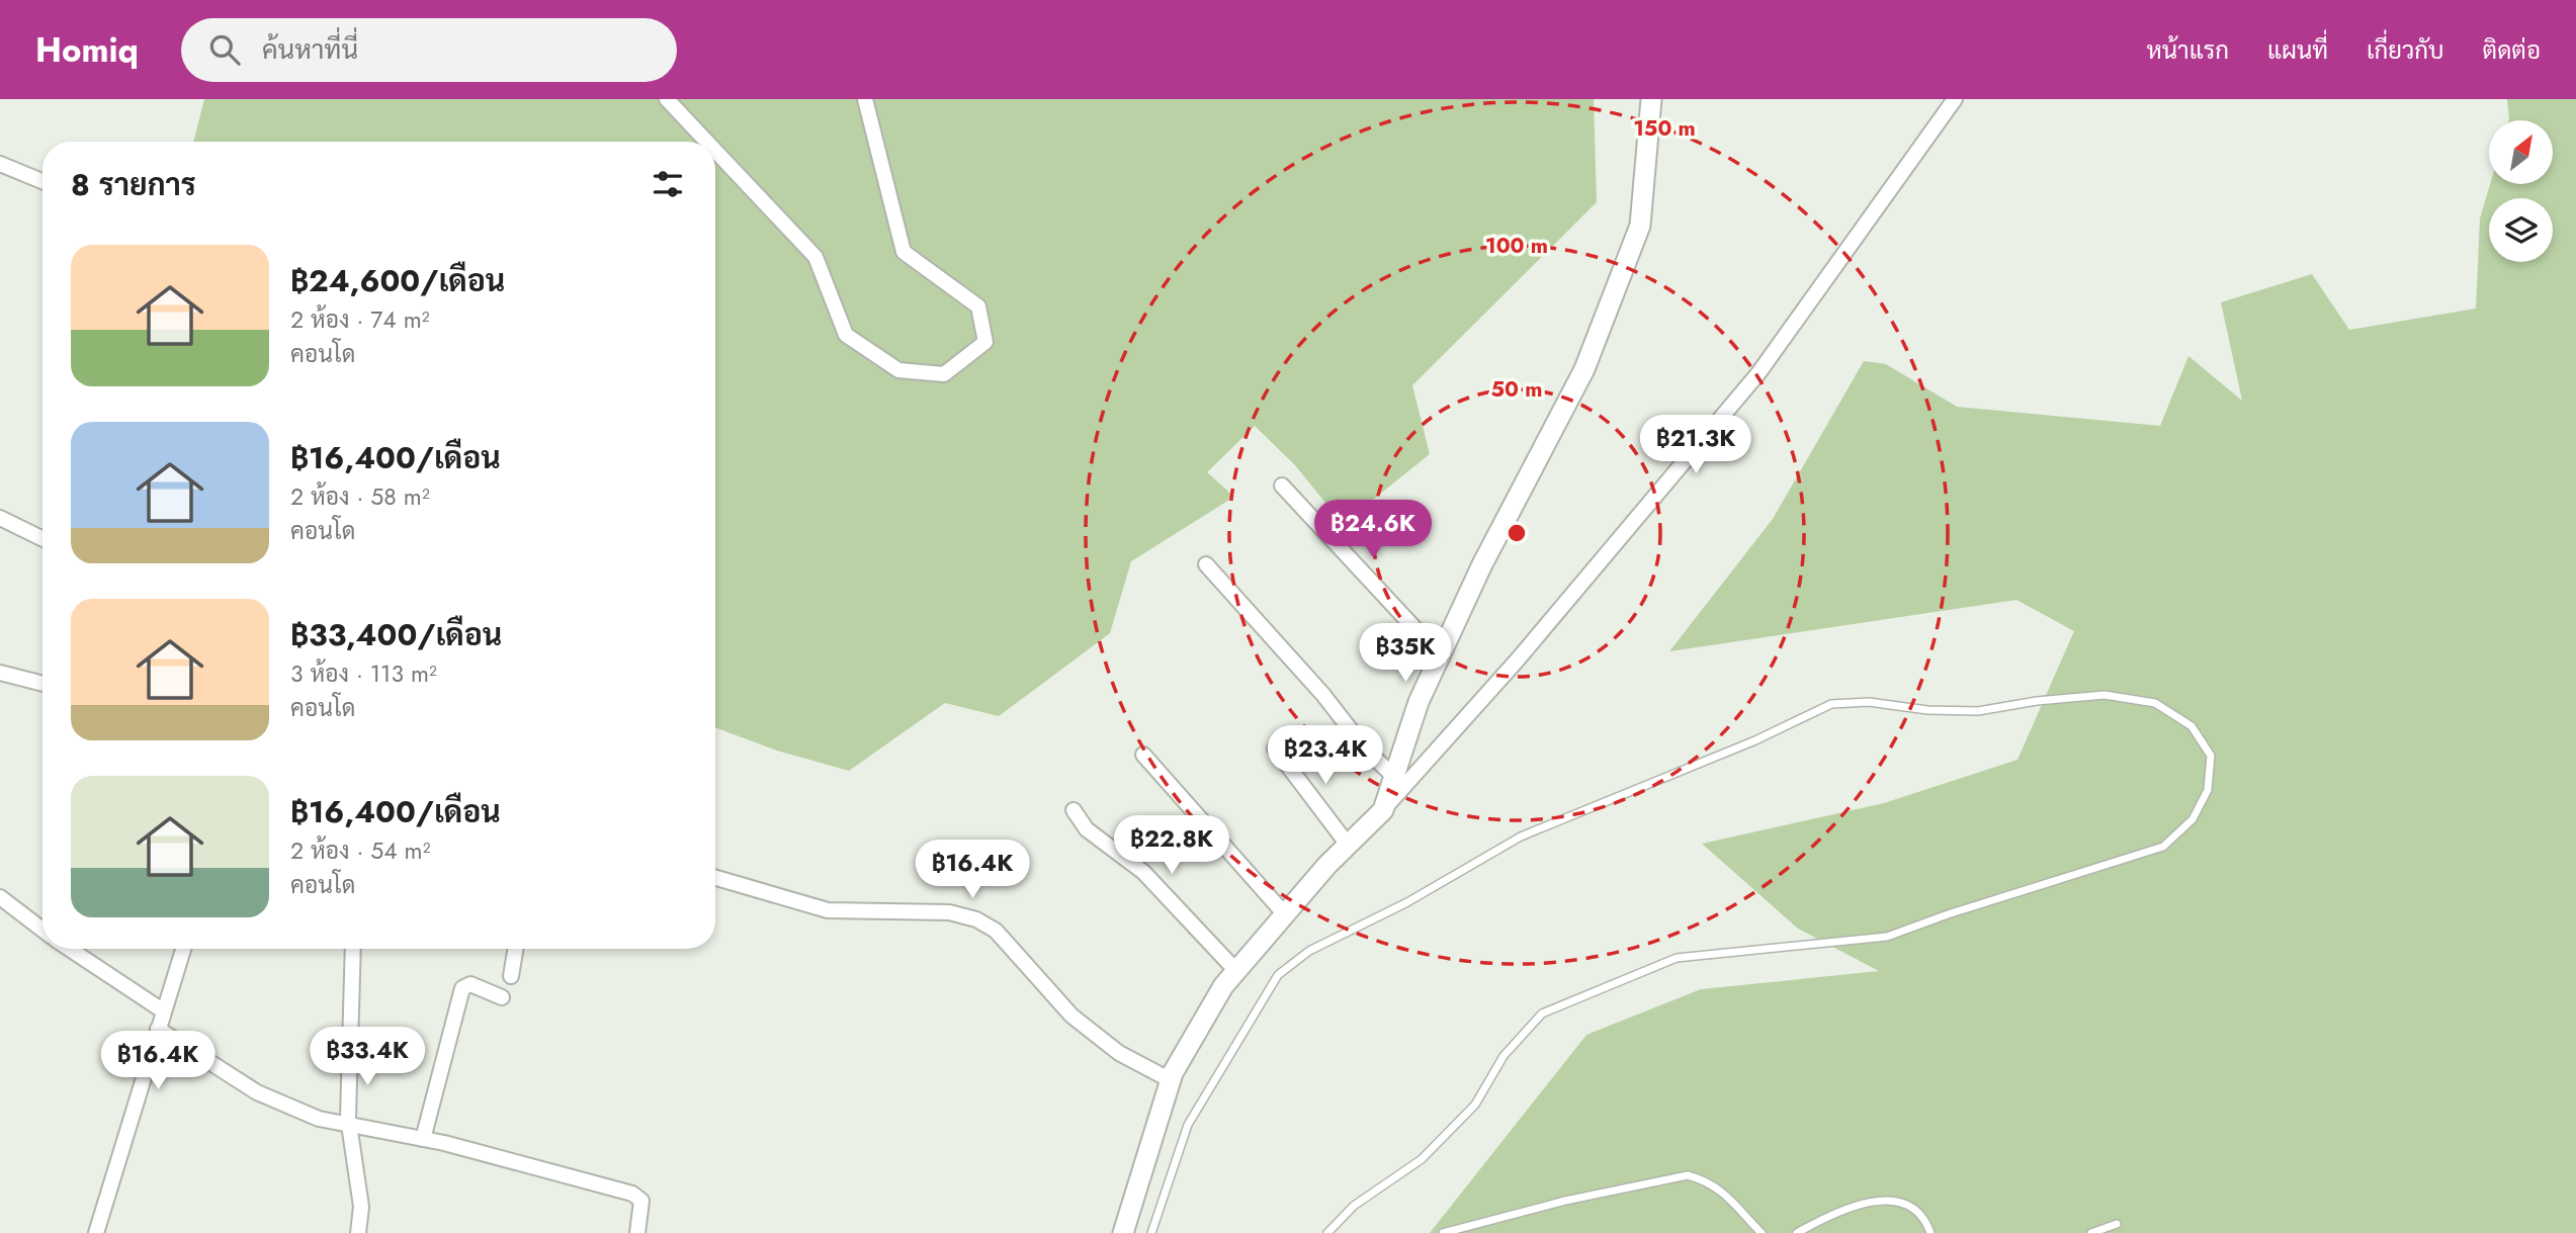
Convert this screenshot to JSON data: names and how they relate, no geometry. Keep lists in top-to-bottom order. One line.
{"north":"top right","page":{"header":"Homiq","search":"ค้นหาที่นี่","nav":["หน้าแรก","แผนที่","เกี่ยวกับ","ติดต่อ"],"heading":"8 รายการ","list":[{"name":"฿24,600/เดือน","note":"2 ห้อง · 74 m² · คอนโด"},{"name":"฿16,400/เดือน","note":"2 ห้อง · 58 m² · คอนโด"},{"name":"฿33,400/เดือน","note":"3 ห้อง · 113 m² · คอนโด"},{"name":"฿16,400/เดือน","note":"2 ห้อง · 54 m² · คอนโด"}],"price":["฿21.3K","฿24.6K","฿35K","฿23.4K","฿22.8K","฿16.4K","฿33.4K","฿16.4K"]},"rings":["150 m","100 m","50 m"]}
